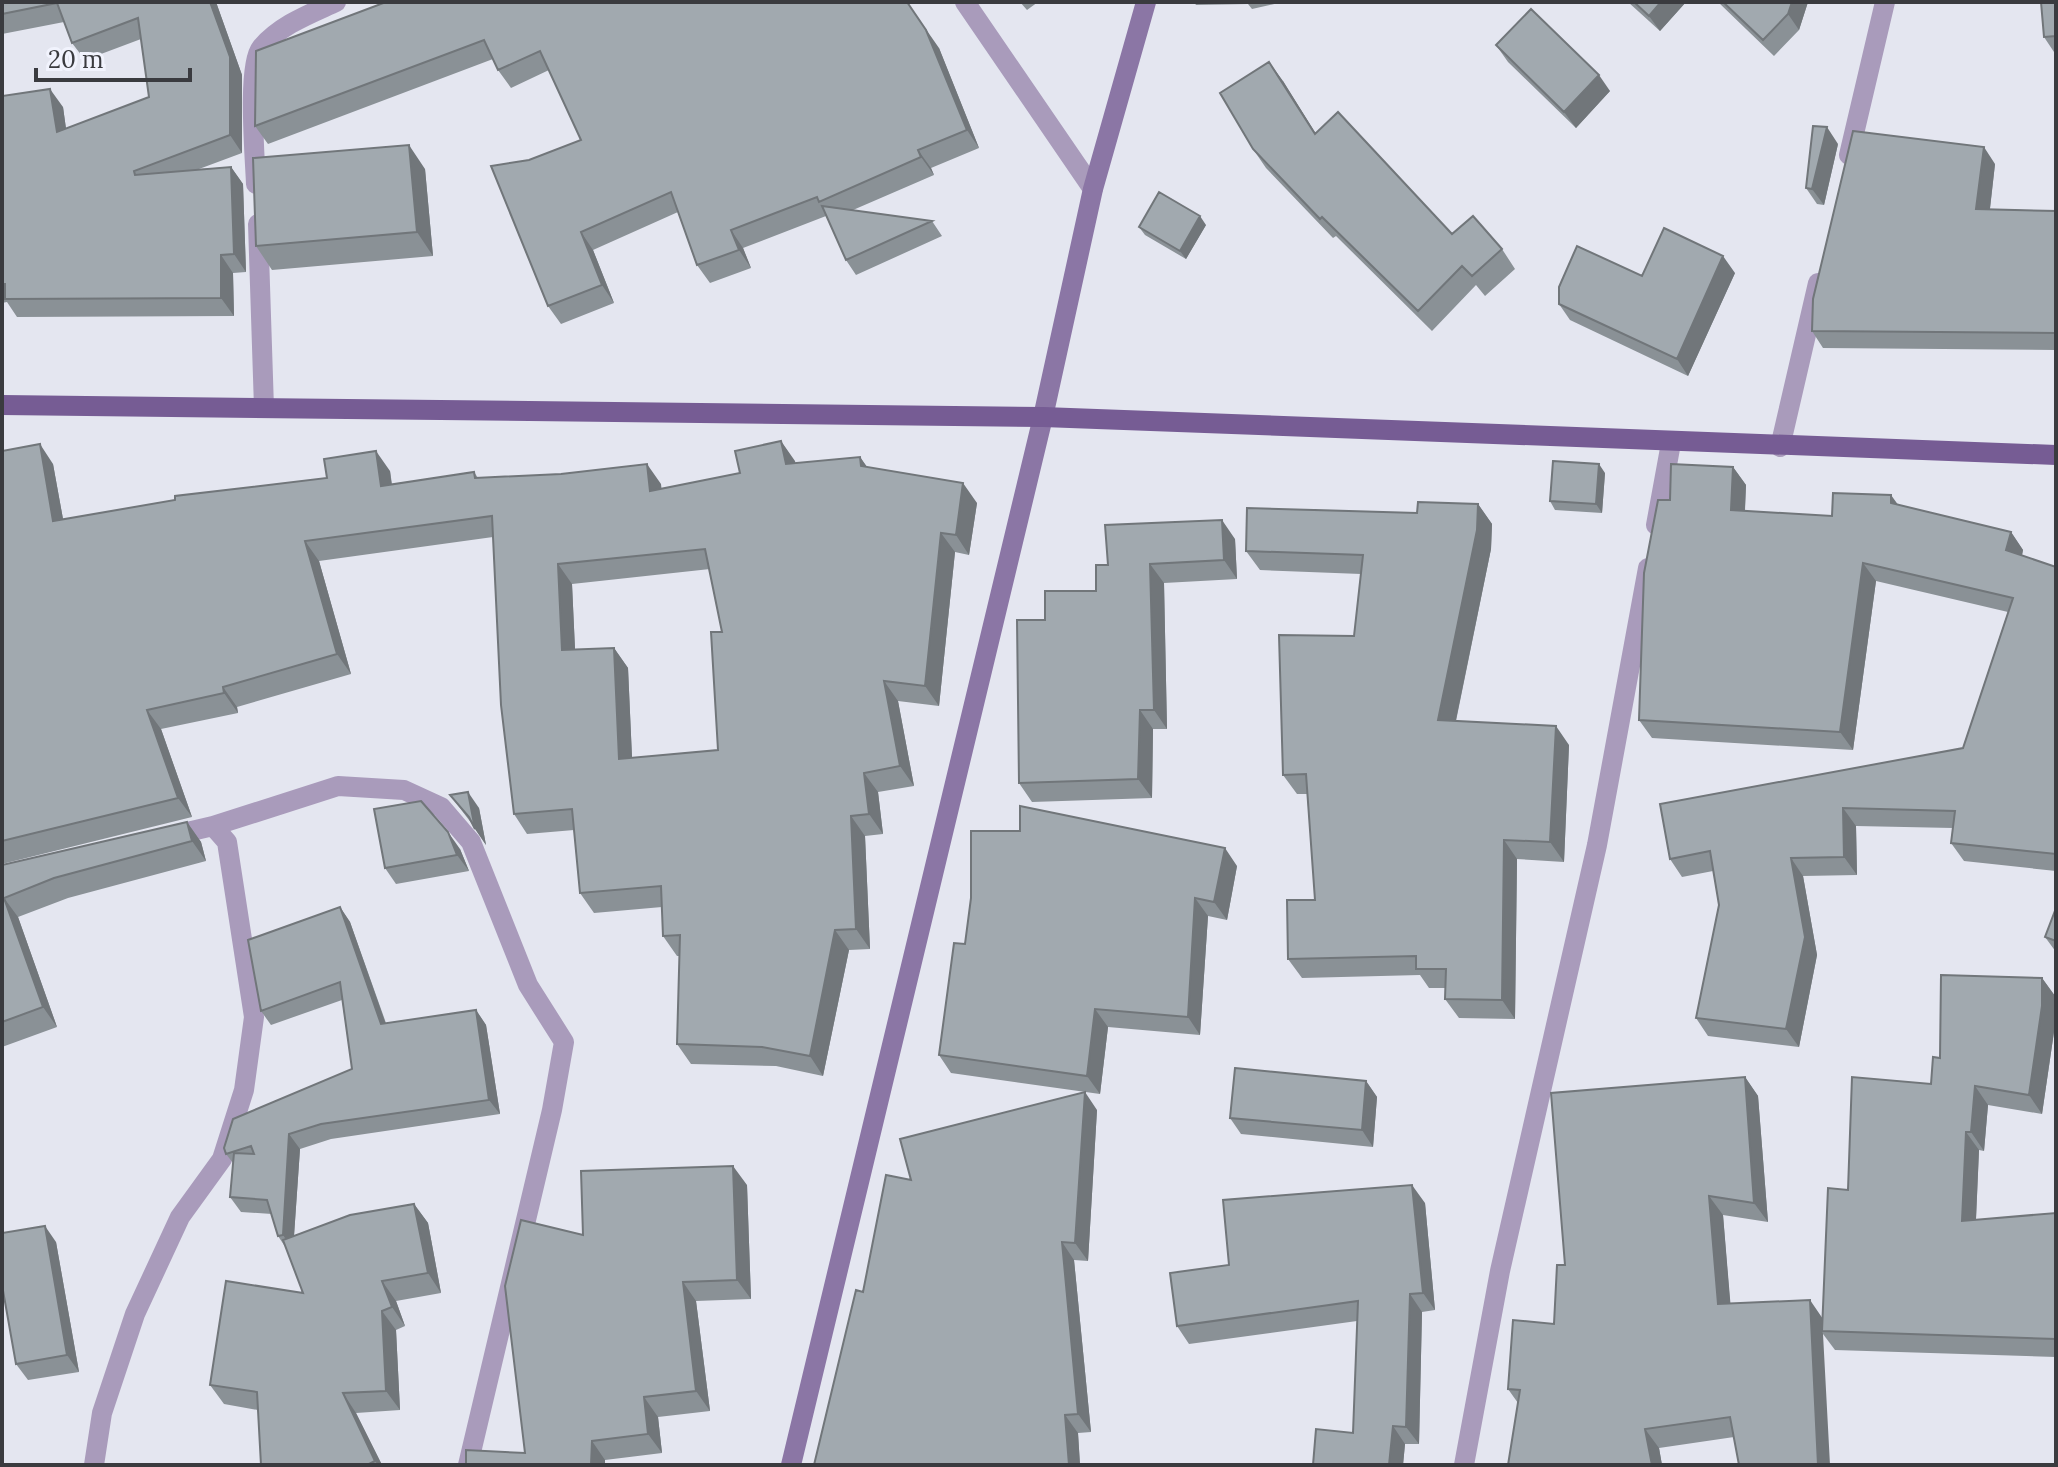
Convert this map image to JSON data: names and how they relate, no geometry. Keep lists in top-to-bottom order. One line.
{"scale_bar":"20 m"}
